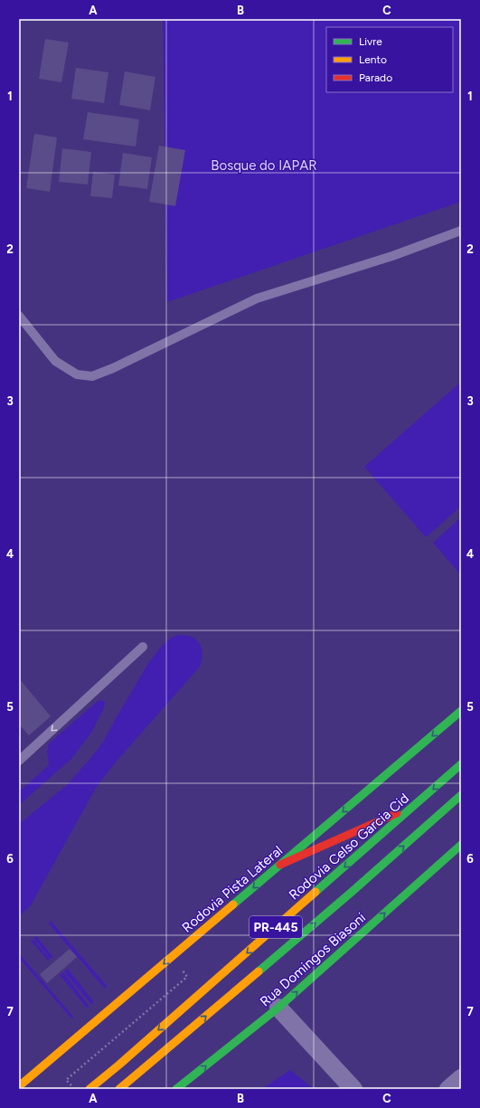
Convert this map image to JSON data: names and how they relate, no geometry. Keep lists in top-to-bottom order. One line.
{"streets":{"main road":["Rodovia Celso Garcia Cid","Rodovia Pista Lateral","PR-445","Rua Domingos Biasoni"]},"parks":["Bosque do IAPAR"],"legend":["Livre","Lento","Parado"],"grid":{"columns":["A","B","C"],"rows":["1","2","3","4","5","6","7"]}}
